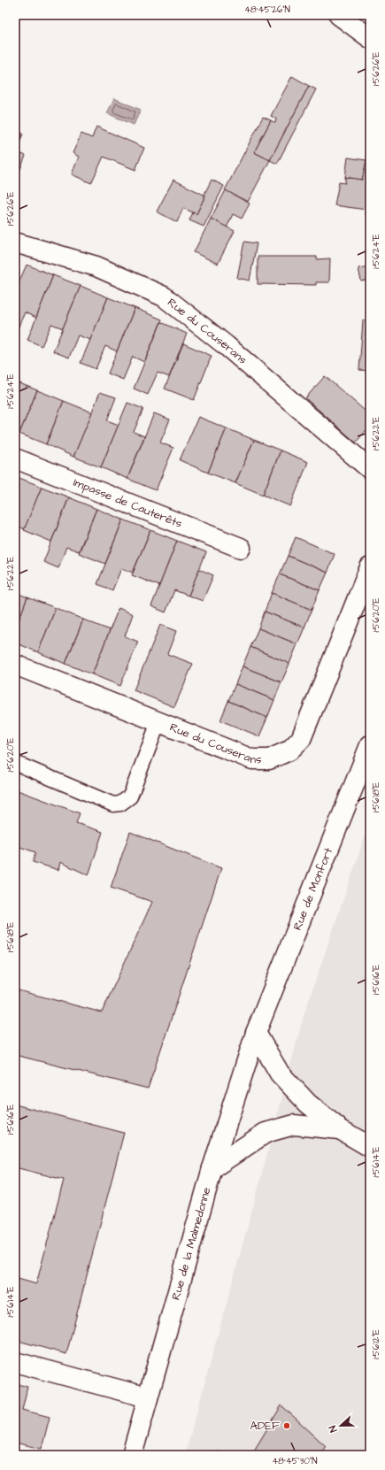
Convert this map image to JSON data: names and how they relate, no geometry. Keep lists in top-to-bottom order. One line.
{"streets":{"street":["Rue du Couserans","Impasse de Cauterêts","Rue de Monfort","Rue de la Malmedonne"]},"crossings":[["Rue de Monfort","Rue de la Malmedonne"]],"places":["ADEF"],"north":"left","coordinates":["48°45'26\"N","1°56'26\"E","1°56'24\"E","1°56'22\"E","1°56'20\"E","1°56'18\"E","1°56'16\"E","1°56'14\"E","1°56'12\"E","48°45'30\"N"]}
